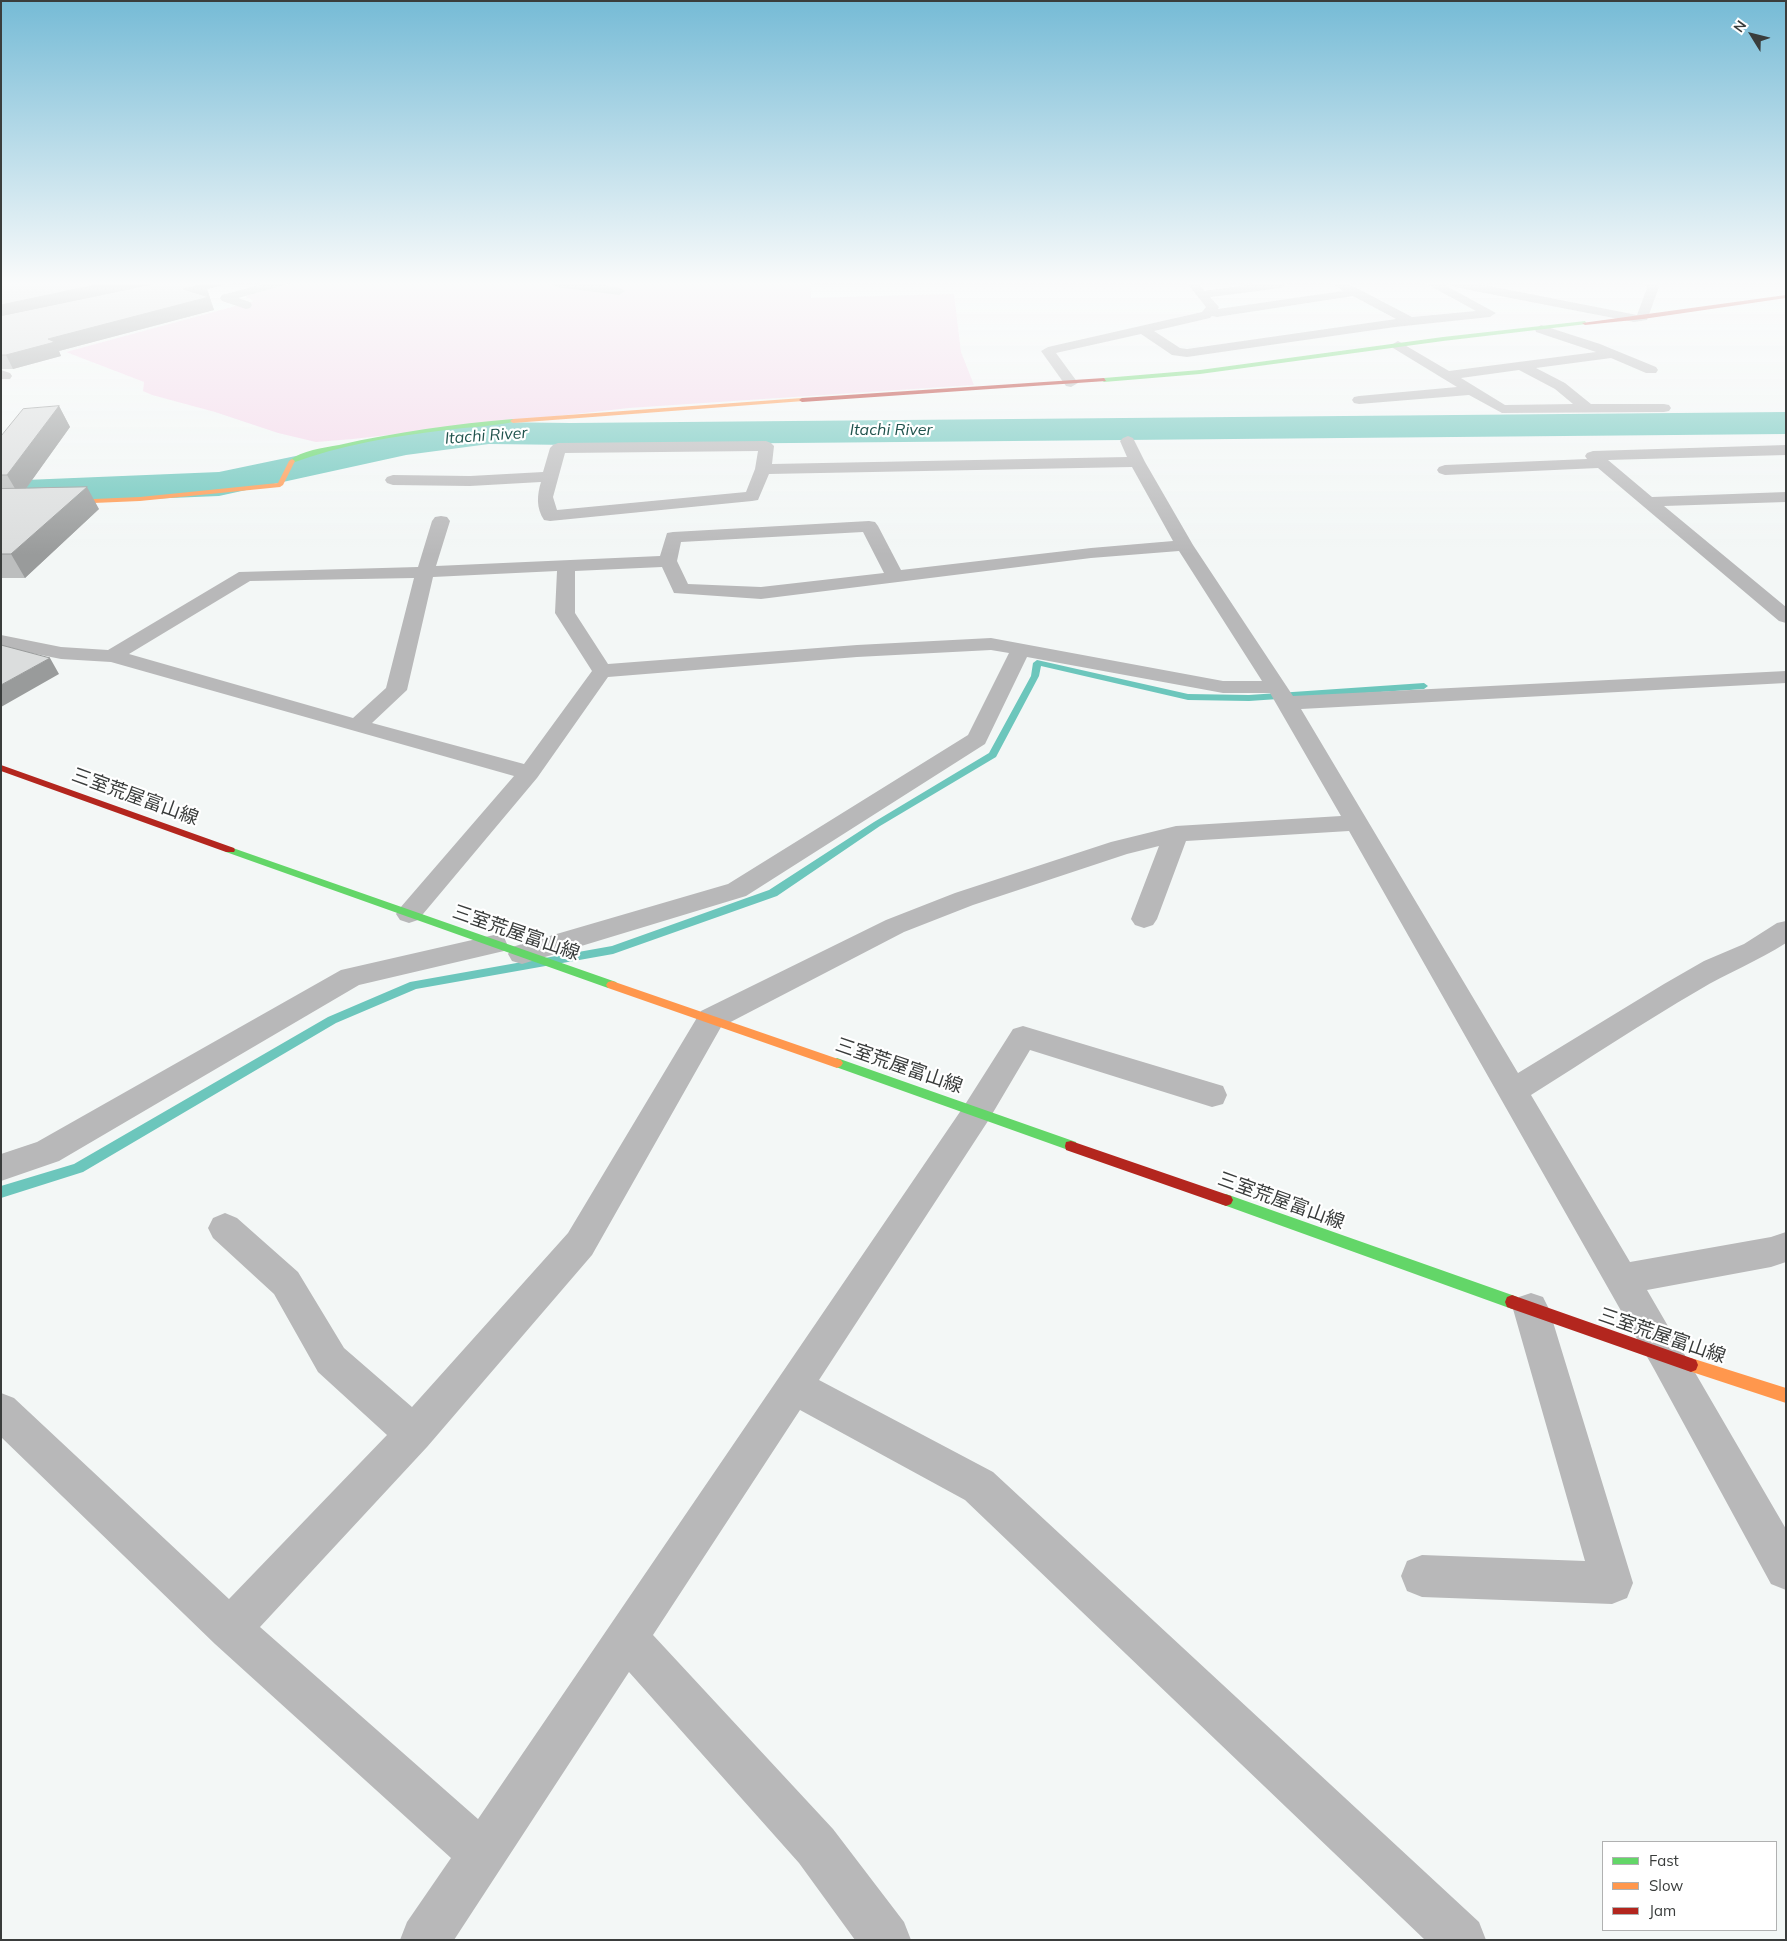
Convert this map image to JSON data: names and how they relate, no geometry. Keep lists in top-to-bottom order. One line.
{"streets":{"street":["三室荒屋富山線"]},"water":["Itachi River"],"legend":["Fast","Slow","Jam"],"north":"top left"}
